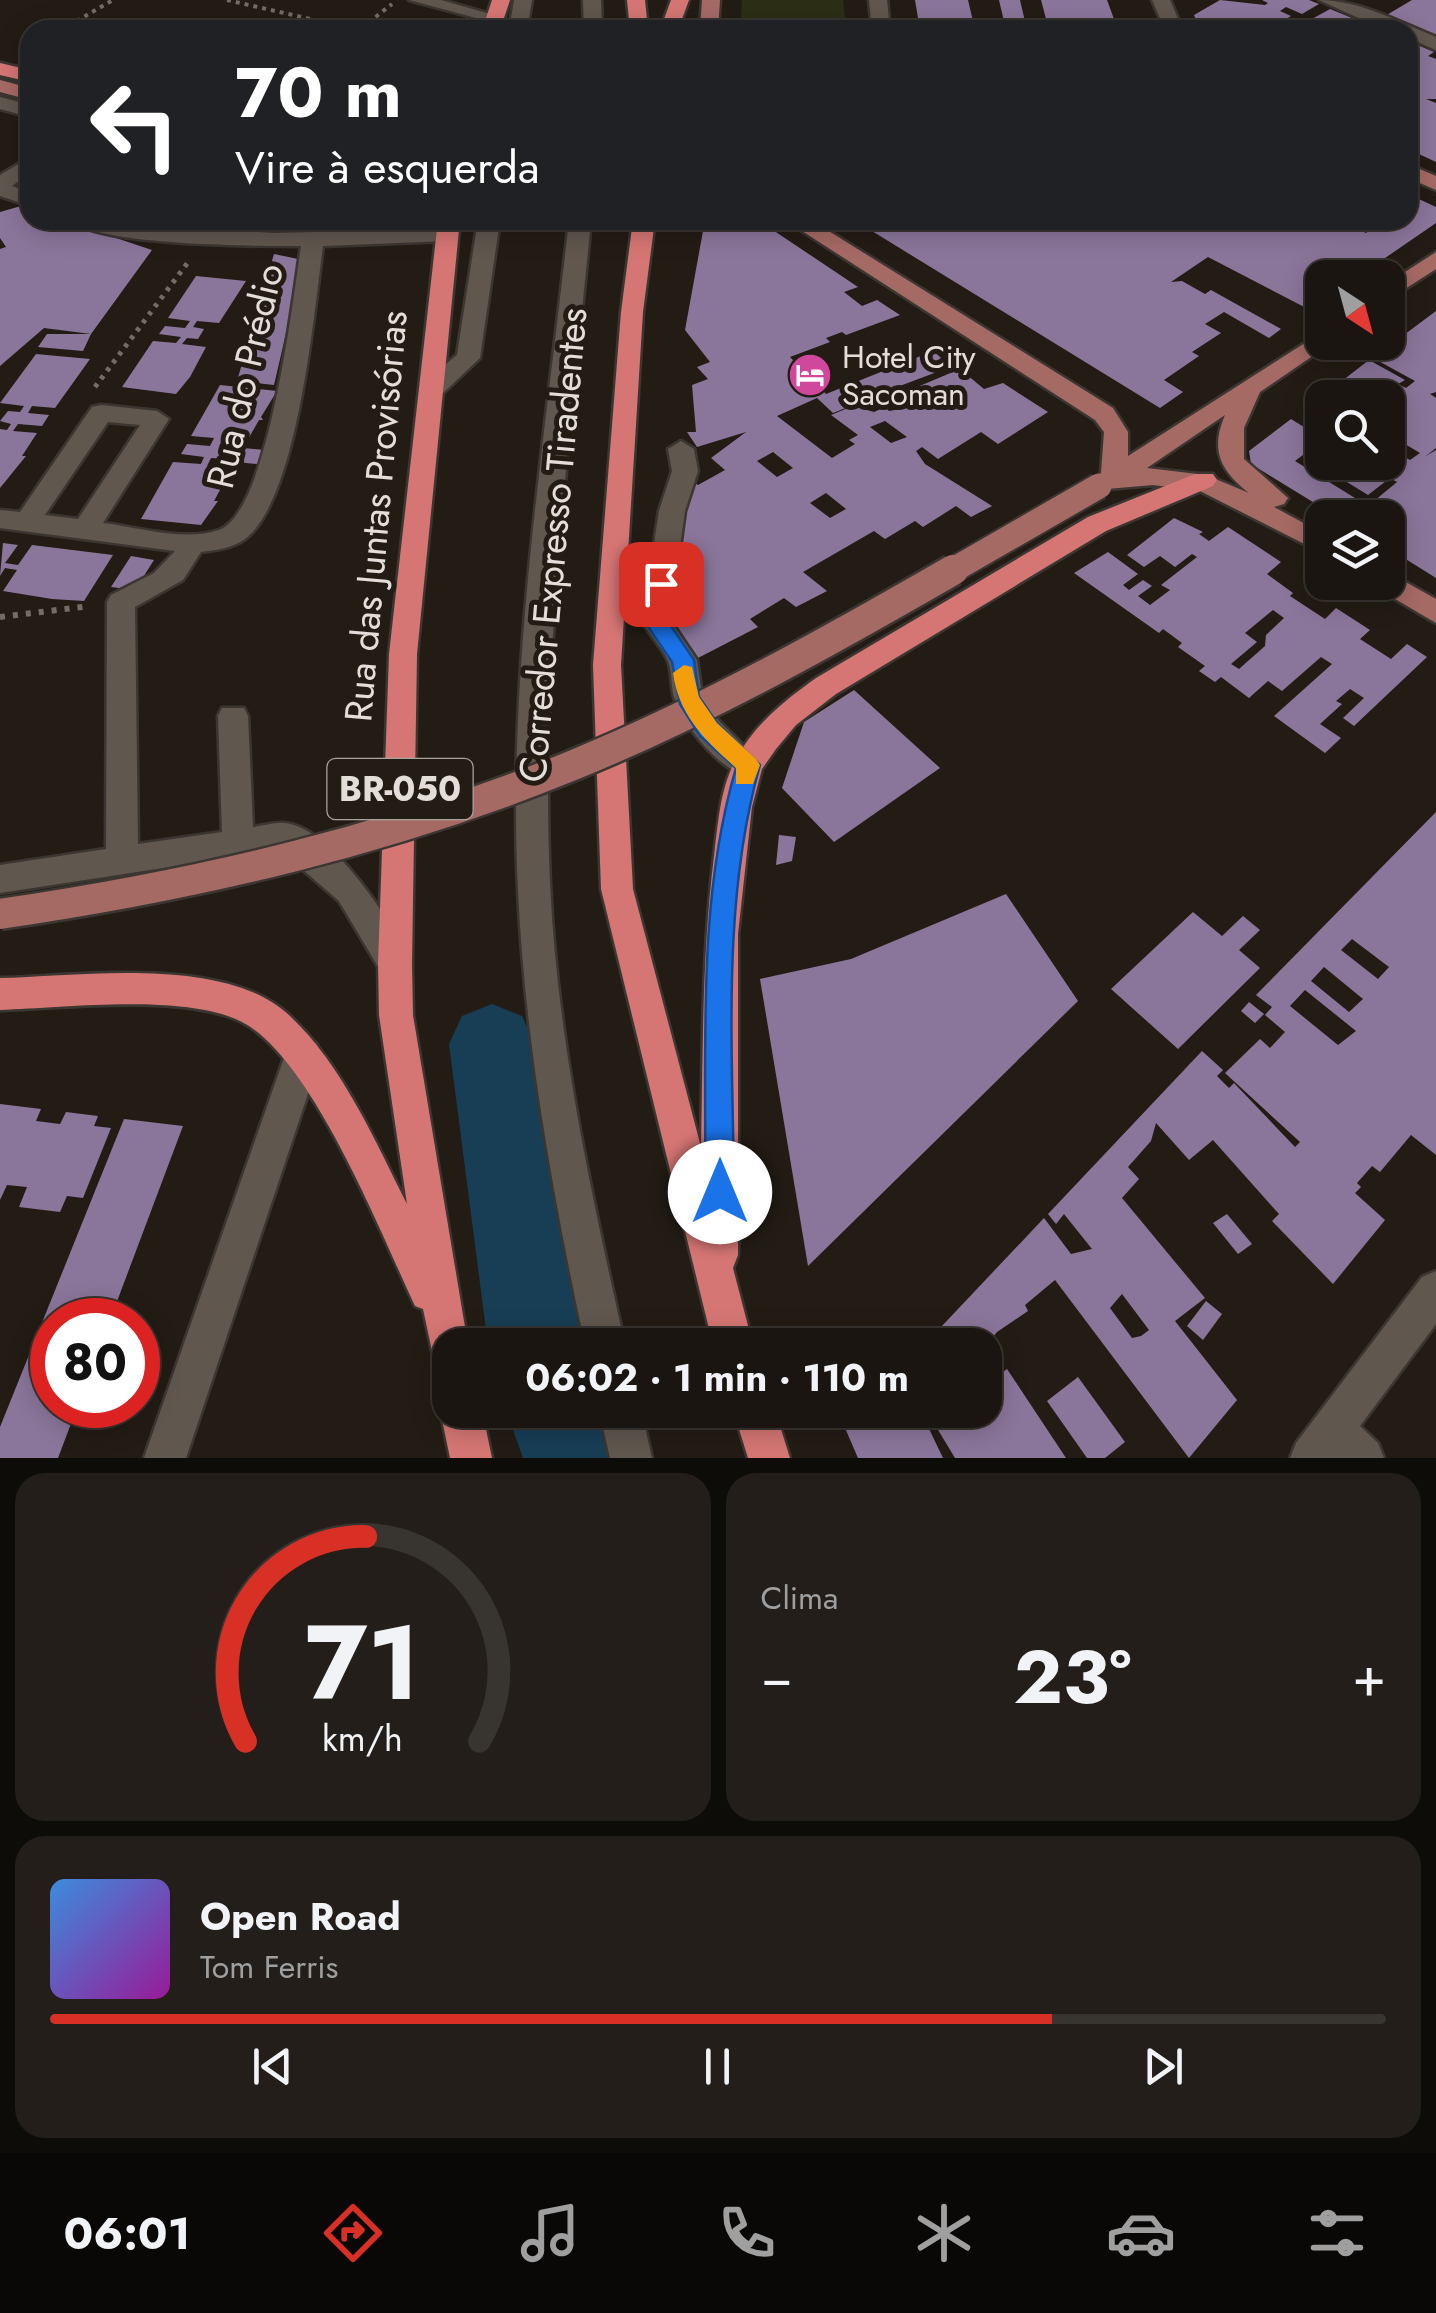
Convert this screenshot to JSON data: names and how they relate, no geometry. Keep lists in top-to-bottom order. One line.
{"streets":{"highway":["Rua das Juntas Provisórias","BR-050"],"street":["Rua do Prédio","Corredor Expresso Tiradentes"]},"places":{"hotel":["Hotel City Sacoman"]},"north":"bottom right","page":{"turn":["70 m","Vire à esquerda"],"limit":"80","trip":"06:02 · 1 min · 110 m","tile":"Clima","heat":["−","23°","+"],"song":["Open Road","Tom Ferris"],"tabs":"06:01","gauge":["71","km/h"]}}
